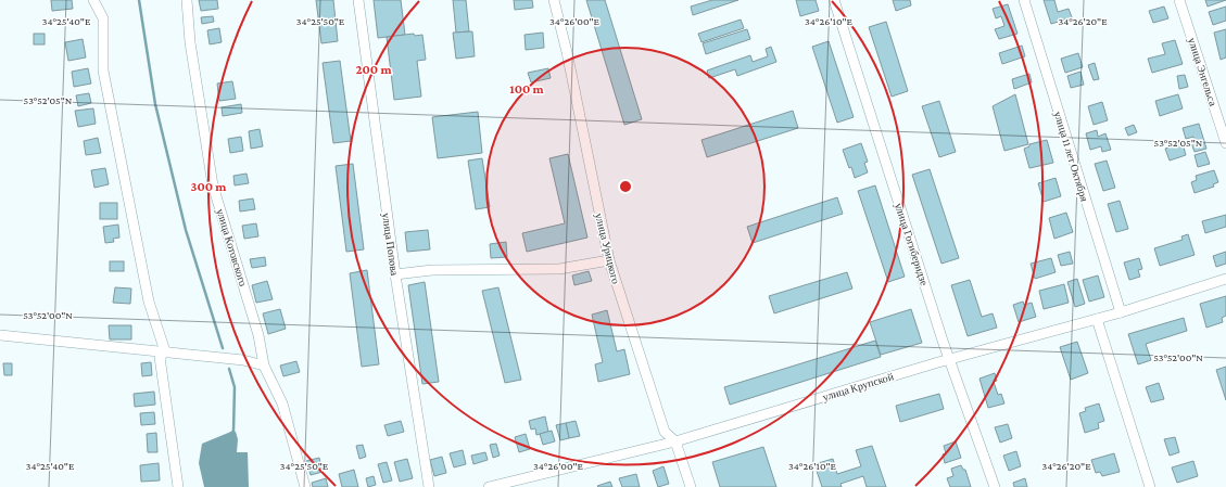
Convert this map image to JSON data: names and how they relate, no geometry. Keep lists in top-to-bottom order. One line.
{"streets":{"street":["улица Энгельса","улица 11 лет Октября","улица Попова","улица Гогиберидзе","улица Котовского","улица Урицкого","улица Крупской"]},"crossings":[["улица 11 лет Октября","улица Крупской"],["улица Гогиберидзе","улица Крупской"],["улица Урицкого","улица Крупской"]],"coordinates":["34°25'40\"E","34°25'50\"E","34°26'00\"E","34°26'10\"E","34°26'20\"E","53°52'05\"N","53°52'00\"N"],"rings":["200 m","100 m","300 m"]}
